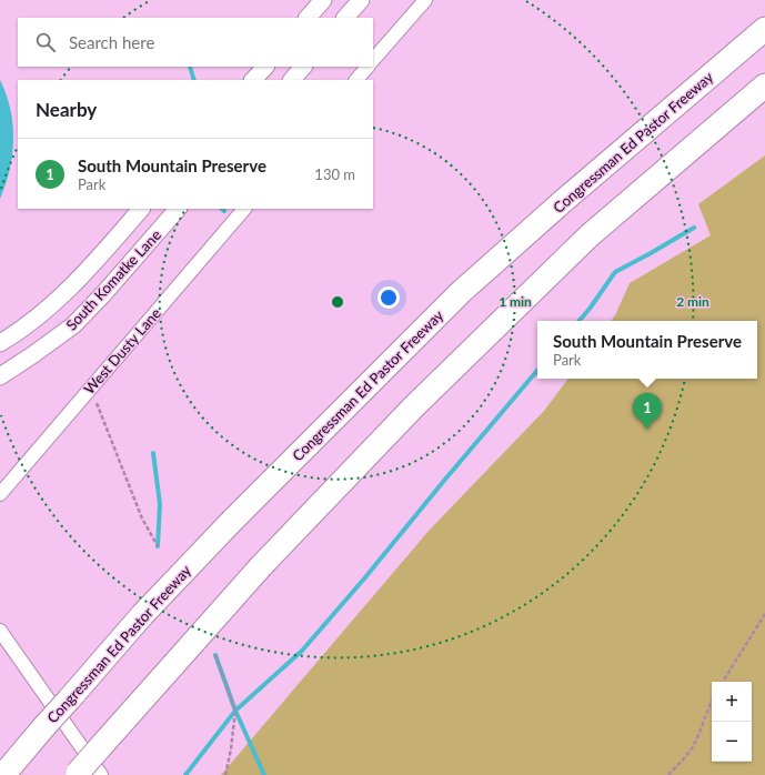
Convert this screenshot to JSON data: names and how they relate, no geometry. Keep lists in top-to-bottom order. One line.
{"streets":{"highway":["Congressman Ed Pastor Freeway"],"street":["South Komatke Lane","West Dusty Lane"]},"page":{"search":"Search here","heading":"Nearby","list":[{"mark":"1","name":"South Mountain Preserve","note":"Park","value":"130 m"}],"popup":["South Mountain Preserve","Park"],"pins":"1","map_buttons":["+","−"]},"rings":["1 min","2 min"]}
